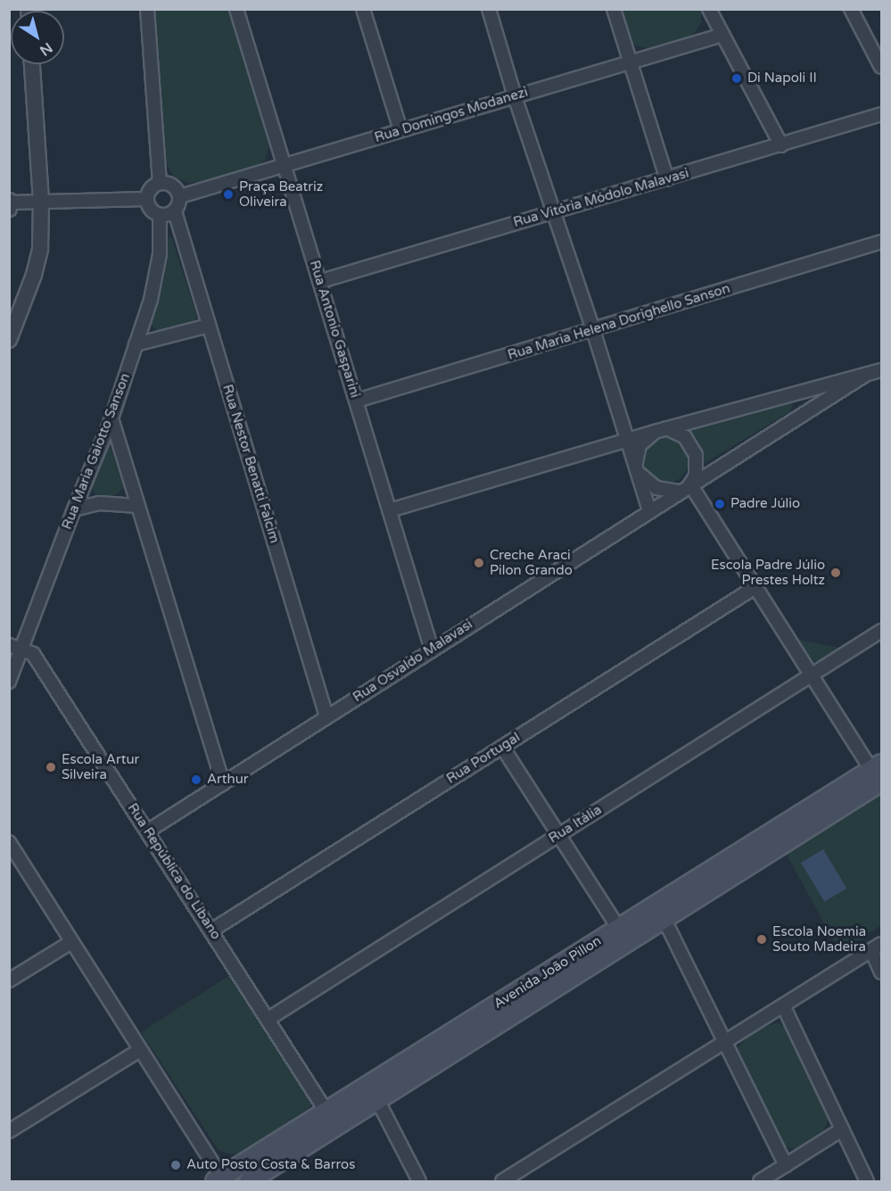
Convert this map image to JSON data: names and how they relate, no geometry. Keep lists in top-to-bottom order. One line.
{"streets":{"main road":["Avenida João Pillon"],"street":["Rua Domingos Modanezi","Rua Vitória Módolo Malavasi","Rua Maria Helena Dorighello Sanson","Rua Antonio Gasparini","Rua Maria Gaiotto Sanson","Rua Nestor Benatti Falcim","Rua Osvaldo Malavasi","Rua Portugal","Rua Itália","Rua República do Líbano"]},"crossings":[["Rua Domingos Modanezi","Rua Antonio Gasparini"],["Rua Domingos Modanezi","Rua Maria Gaiotto Sanson"],["Rua Domingos Modanezi","Rua Nestor Benatti Falcim"],["Rua Vitória Módolo Malavasi","Rua Antonio Gasparini"],["Rua Maria Helena Dorighello Sanson","Rua Antonio Gasparini"],["Rua Antonio Gasparini","Rua Osvaldo Malavasi"],["Rua Maria Gaiotto Sanson","Rua Nestor Benatti Falcim"],["Rua Maria Gaiotto Sanson","Rua República do Líbano"],["Rua Nestor Benatti Falcim","Rua Osvaldo Malavasi"],["Rua Osvaldo Malavasi","Rua República do Líbano"],["Rua Portugal","Rua República do Líbano"],["Rua Itália","Rua República do Líbano"],["Rua República do Líbano","Avenida João Pillon"]],"places":["Di Napoli II","Praça Beatriz Oliveira","Padre Júlio","Creche Araci Pilon Grando","Escola Padre Júlio Prestes Holtz","Escola Artur Silveira","Arthur","Escola Noemia Souto Madeira","Auto Posto Costa & Barros"],"north":"bottom right"}
